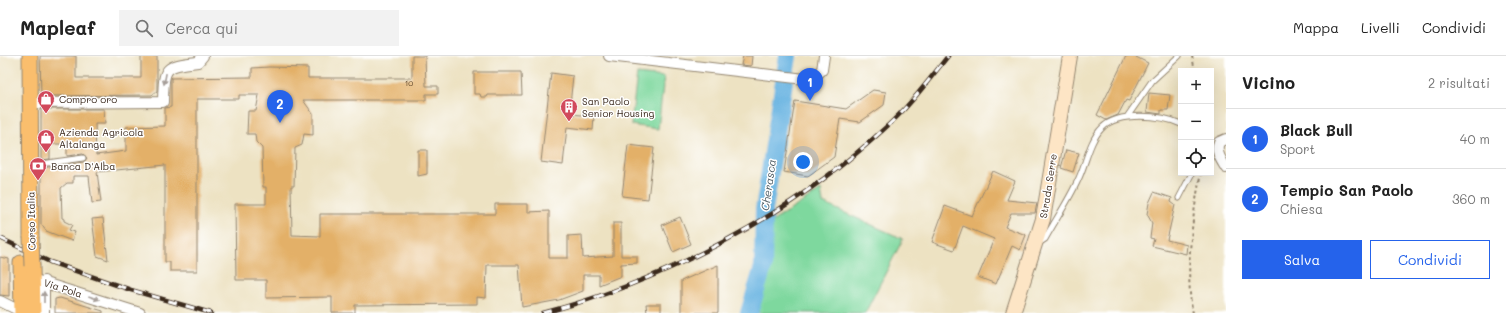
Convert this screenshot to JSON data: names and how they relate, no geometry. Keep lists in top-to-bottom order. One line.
{"streets":{"main road":["Strada Serre","Corso Italia"],"street":["Via Pola"]},"crossings":[["Corso Italia","Via Pola"]],"one_way":["Via Pola"],"water":["Cherasca"],"places":{"shop":["Compro oro","Azienda Agricola Altalanga"],"building":["San Paolo Senior Housing"],"bank":["Banca D'Alba"]},"house_numbers":["10"],"page":{"header":"Mapleaf","search":"Cerca qui","nav":["Mappa","Livelli","Condividi"],"heading":["Vicino","2 risultati"],"map_buttons":["+","−"],"pins":["1","2"],"list":[{"mark":"1","name":"Black Bull","note":"Sport","value":"40 m"},{"mark":"2","name":"Tempio San Paolo","note":"Chiesa","value":"360 m"}],"buttons":["Salva","Condividi"]}}
